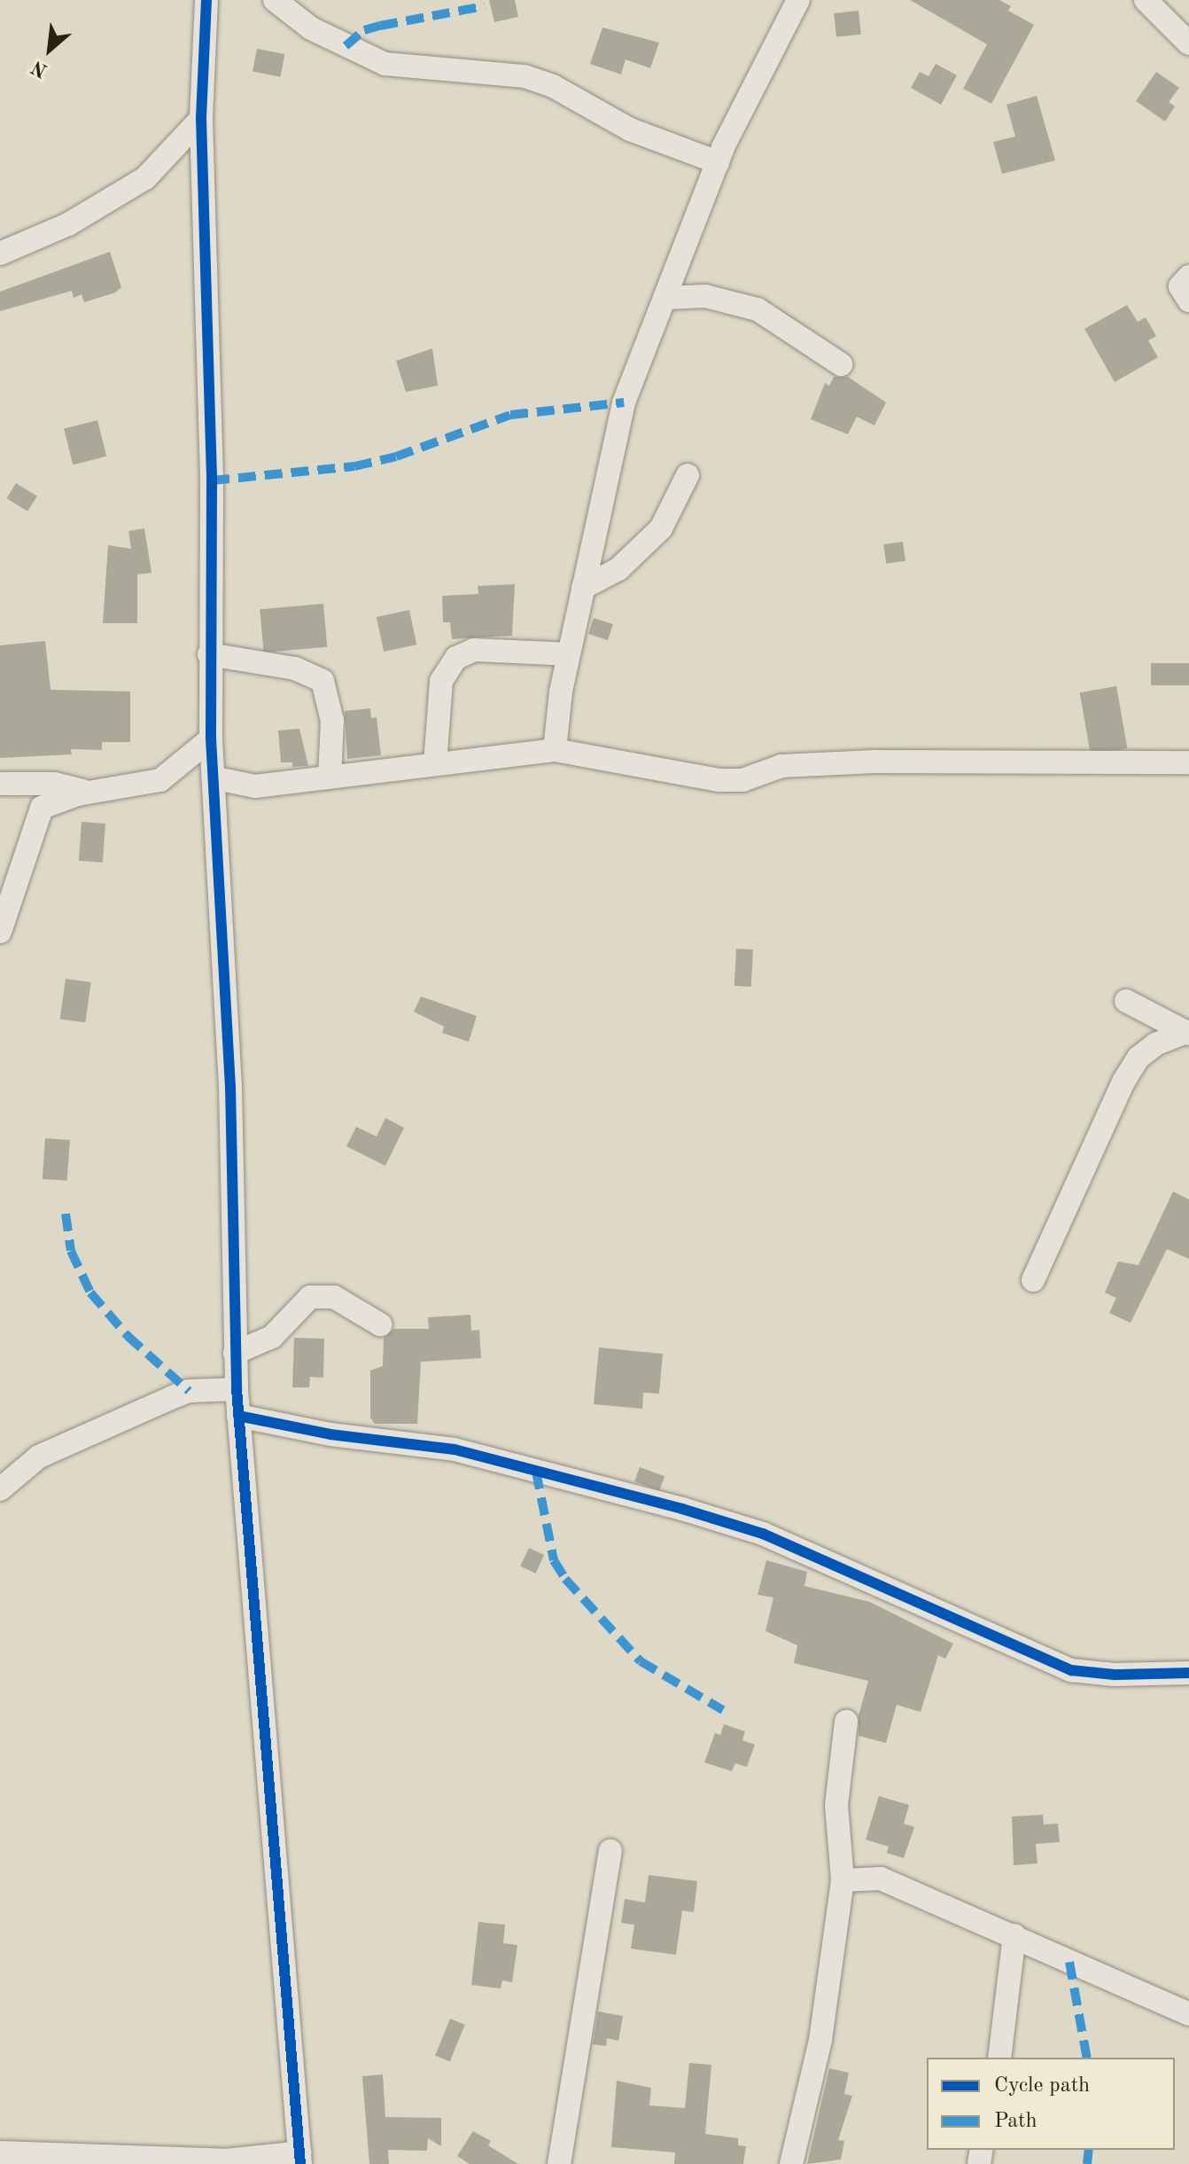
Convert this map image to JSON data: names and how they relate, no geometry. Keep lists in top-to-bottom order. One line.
{"legend":["Cycle path","Path"],"north":"bottom left"}
